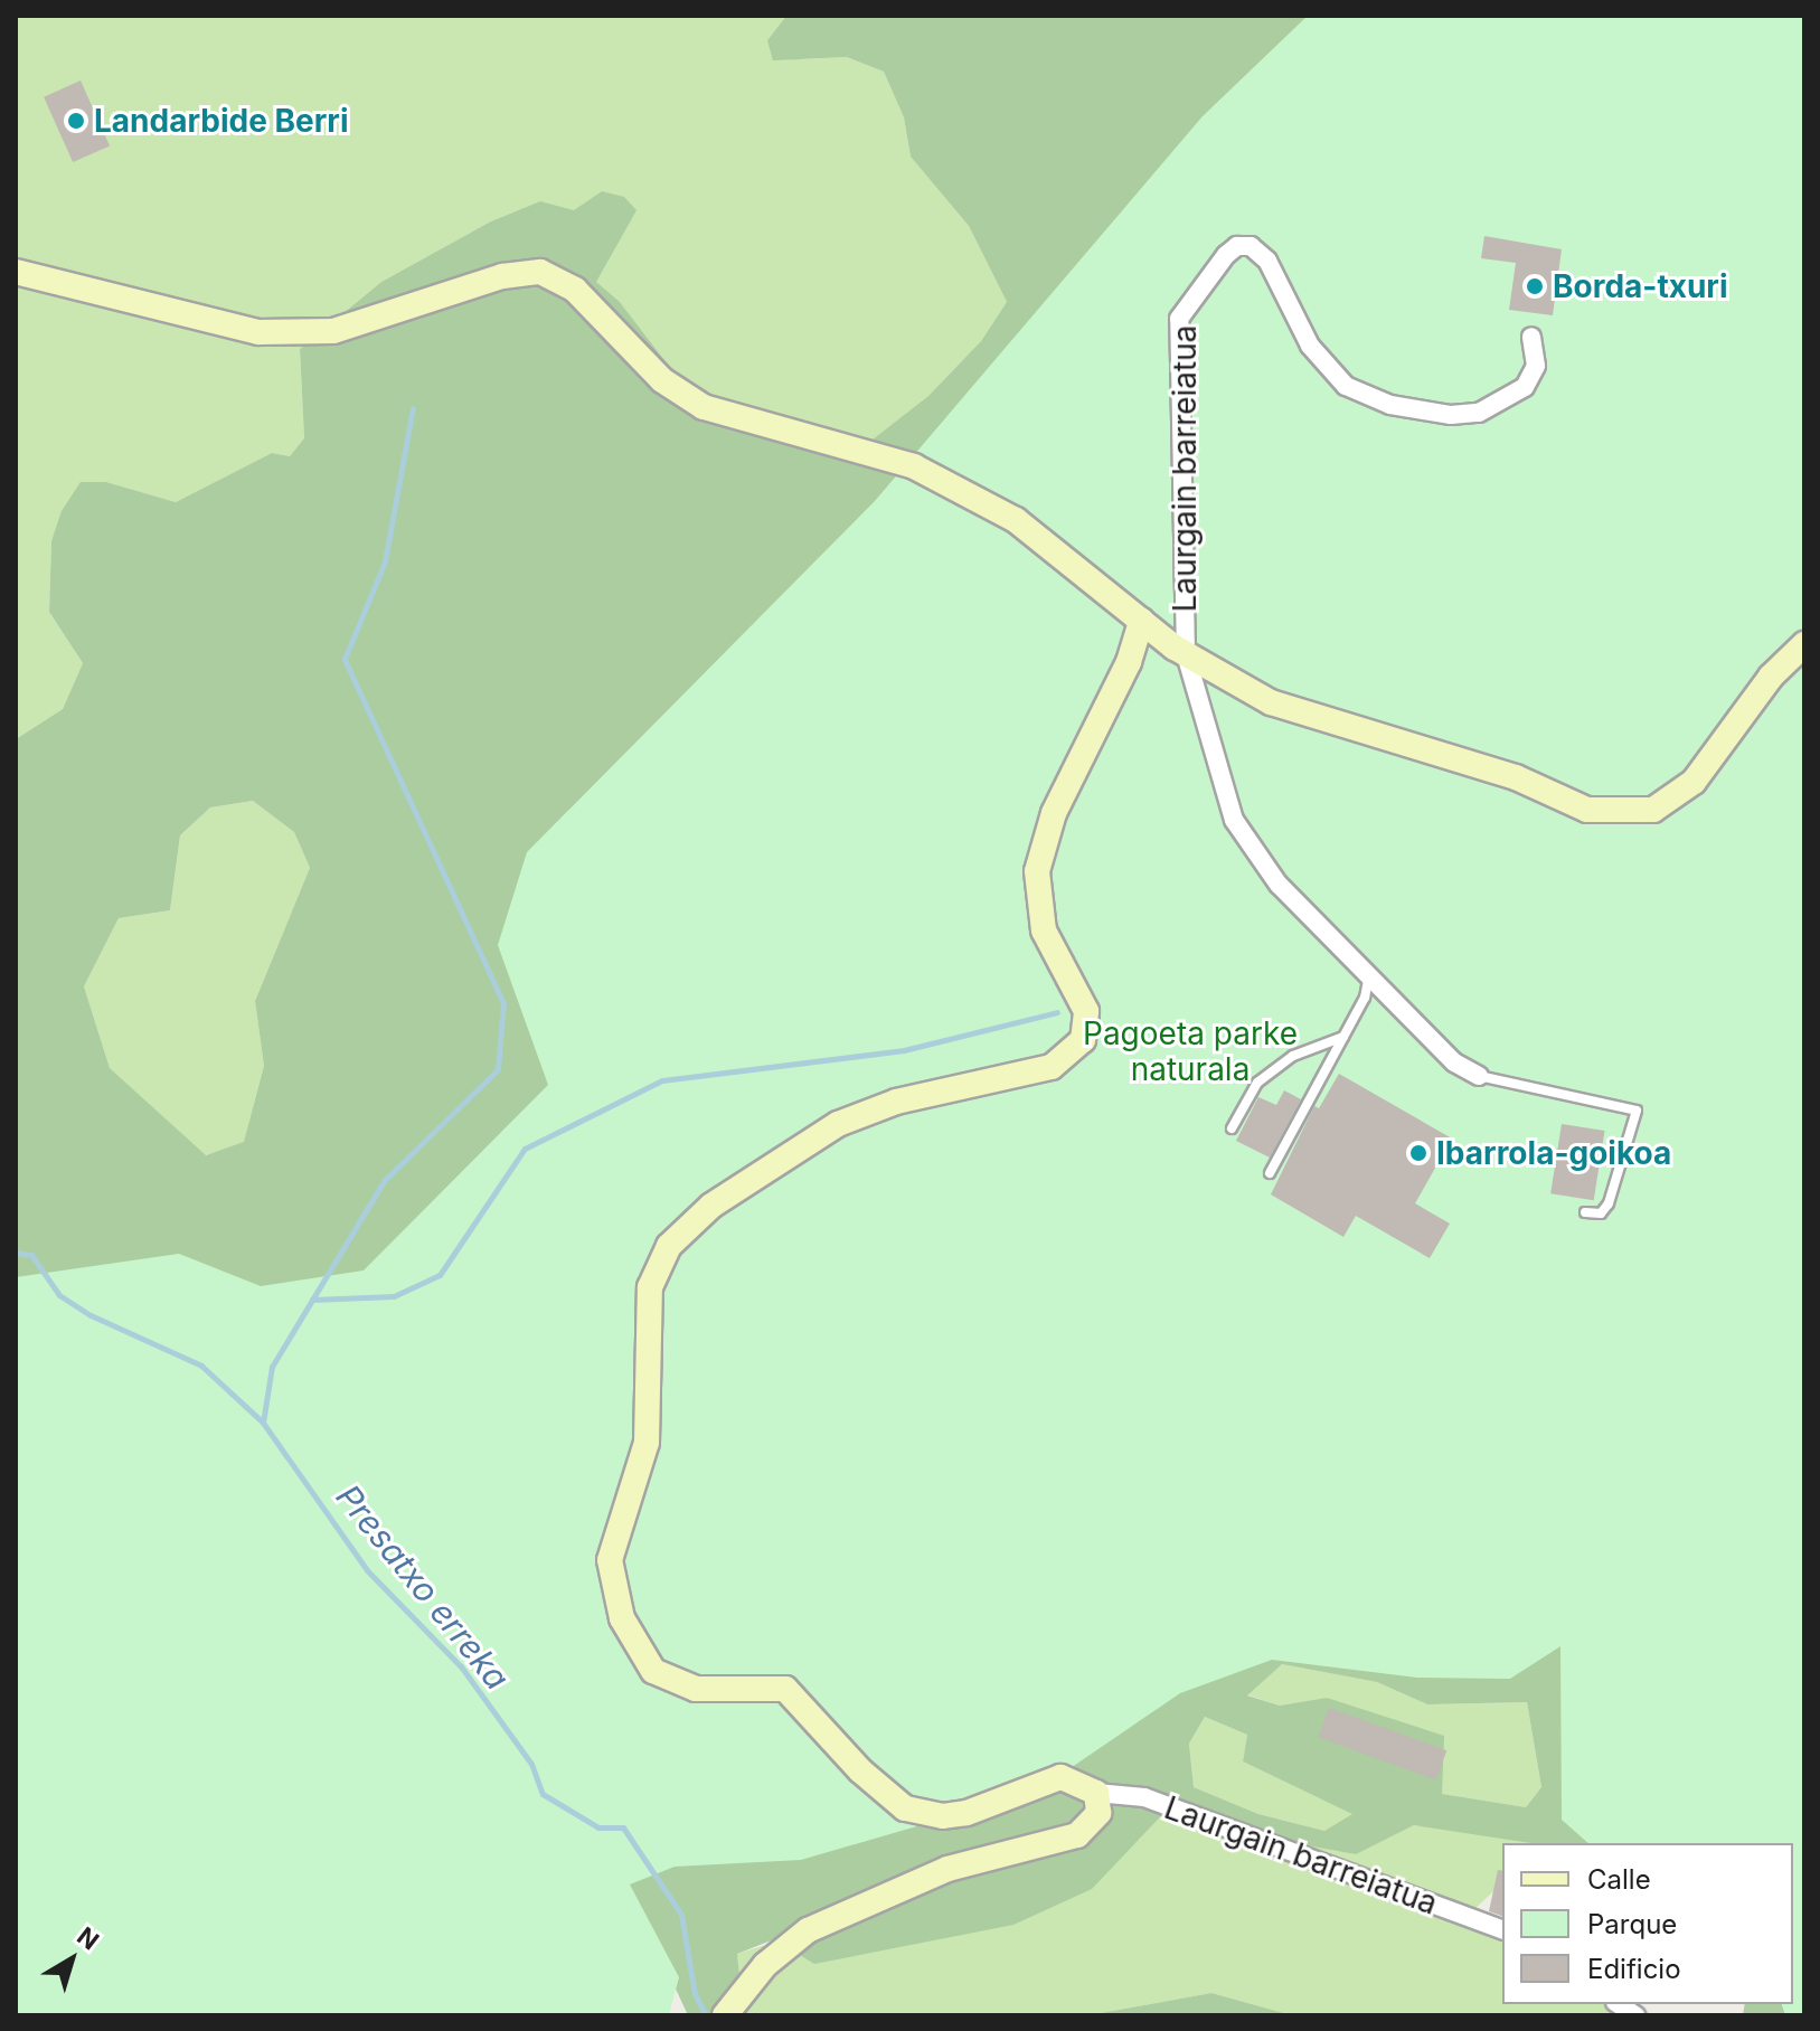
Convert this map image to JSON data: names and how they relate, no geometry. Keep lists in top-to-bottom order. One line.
{"streets":{"street":["Laurgain barreiatua"]},"water":["Presatxo erreka"],"parks":["Pagoeta parke naturala"],"places":["Landarbide Berri","Borda-txuri","Ibarrola-goikoa"],"legend":["Calle","Parque","Edificio"],"north":"top right"}
